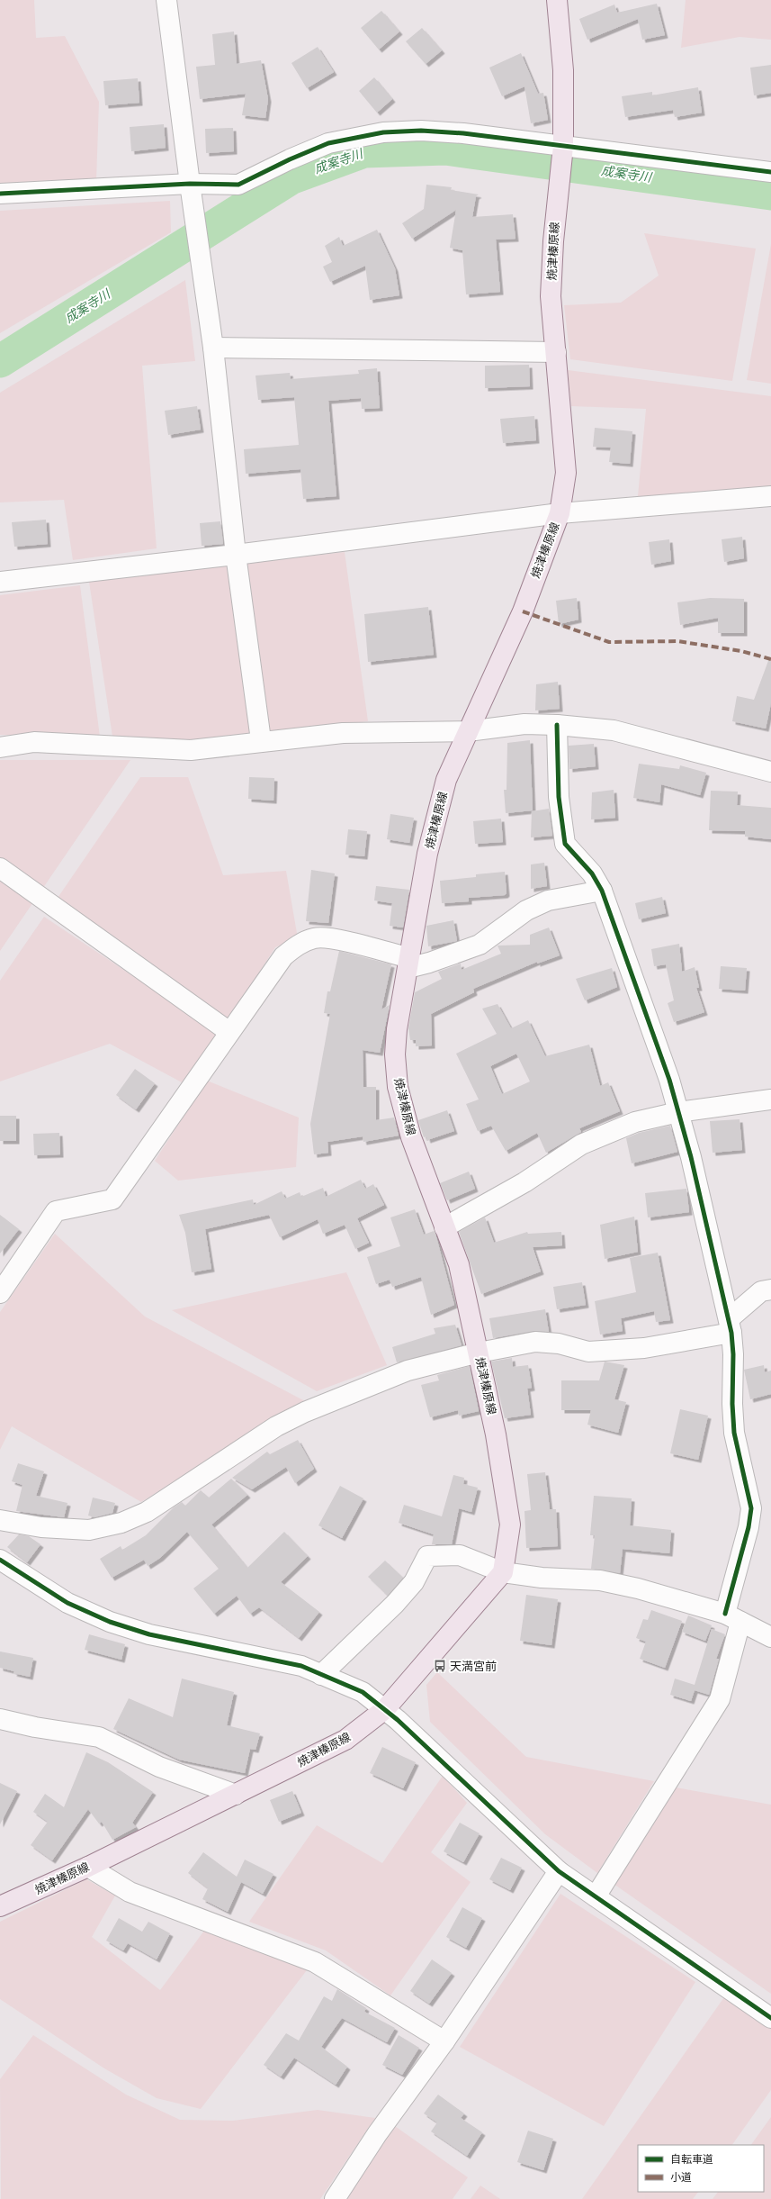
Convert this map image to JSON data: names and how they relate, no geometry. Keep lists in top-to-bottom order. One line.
{"streets":{"main road":["焼津榛原線"]},"water":["成案寺川"],"places":{"bus stop":["天満宮前"]},"legend":["自転車道","小道"]}
